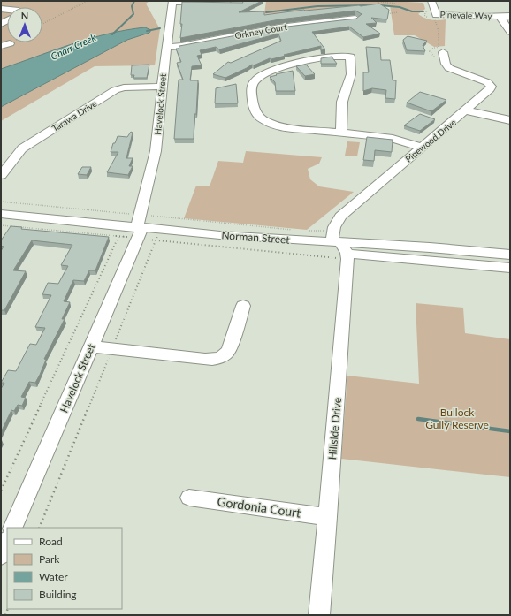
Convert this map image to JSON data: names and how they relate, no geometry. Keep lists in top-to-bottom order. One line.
{"streets":{"street":["Pinevale Way","Orkney Court","Havelock Street","Tarawa Drive","Pinewood Drive","Norman Street","Hillside Drive","Gordonia Court"]},"crossings":[["Orkney Court","Havelock Street"],["Havelock Street","Tarawa Drive"],["Havelock Street","Norman Street"],["Pinewood Drive","Norman Street"],["Pinewood Drive","Hillside Drive"],["Norman Street","Hillside Drive"],["Hillside Drive","Gordonia Court"]],"water":["Gnarr Creek"],"parks":["Bullock Gully Reserve"],"legend":["Road","Park","Water","Building"],"north":"top"}
